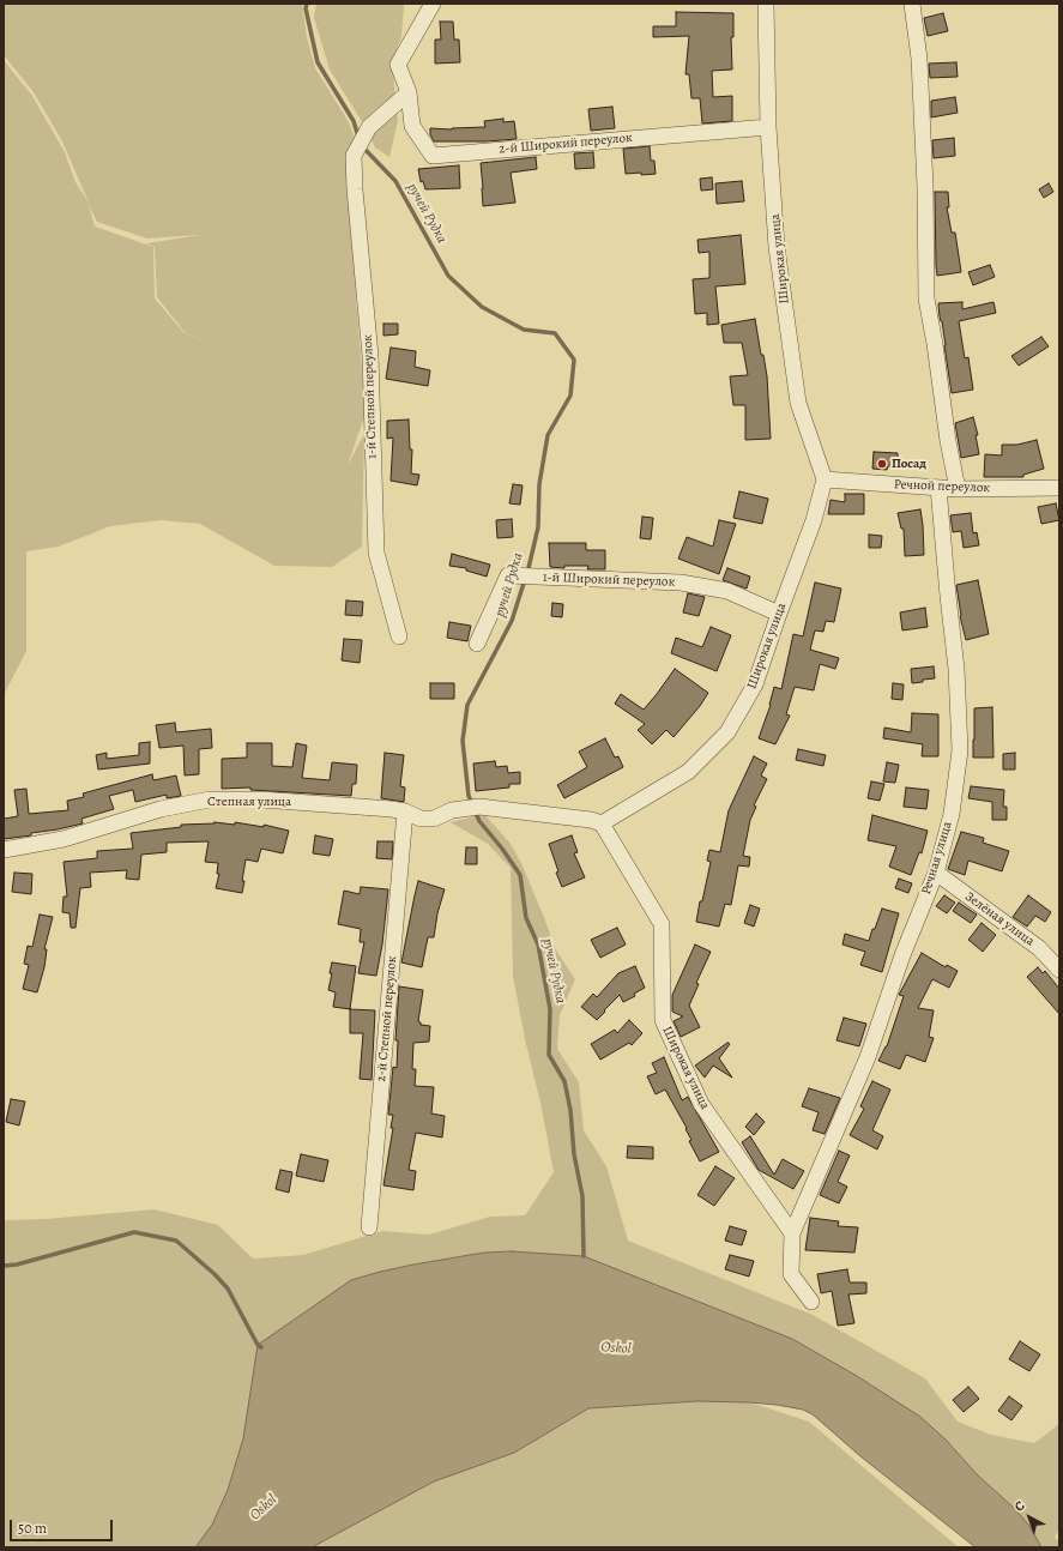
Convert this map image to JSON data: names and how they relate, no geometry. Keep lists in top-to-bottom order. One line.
{"streets":{"street":["2-й Широкий переулок","Широкая улица","1-й Степной переулок","Речной переулок","1-й Широкий переулок","Степная улица","Речная улица","Зелёная улица","2-й Степной переулок"]},"crossings":[["2-й Широкий переулок","Широкая улица"],["2-й Широкий переулок","1-й Степной переулок"],["Широкая улица","Речной переулок"],["Широкая улица","1-й Широкий переулок"],["Широкая улица","Степная улица"],["Широкая улица","Речная улица"],["Речной переулок","Речная улица"],["Степная улица","2-й Степной переулок"],["Речная улица","Зелёная улица"]],"water":["ручей Рудка","Oskol"],"places":["Посад"],"scale_bar":"50 m","north":"top left"}
